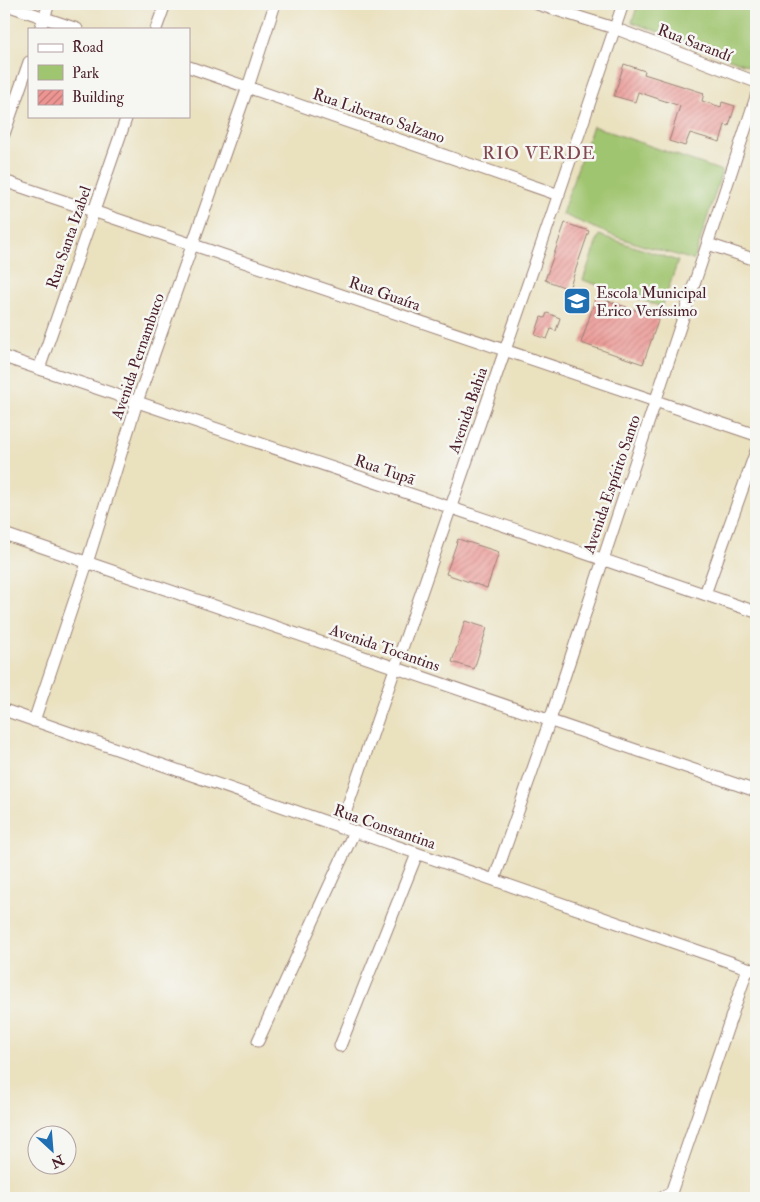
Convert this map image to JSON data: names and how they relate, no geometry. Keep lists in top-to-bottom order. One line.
{"streets":{"street":["Rua Sarandí","Rua Liberato Salzano","Rua Santa Izabel","Rua Guaíra","Avenida Pernambuco","Avenida Bahia","Rua Tupã","Avenida Espírito Santo","Avenida Tocantins","Rua Constantina"]},"crossings":[["Rua Sarandí","Avenida Bahia"],["Rua Liberato Salzano","Avenida Pernambuco"],["Rua Liberato Salzano","Avenida Bahia"],["Rua Santa Izabel","Rua Guaíra"],["Rua Santa Izabel","Rua Tupã"],["Rua Guaíra","Avenida Pernambuco"],["Rua Guaíra","Avenida Bahia"],["Rua Guaíra","Avenida Espírito Santo"],["Avenida Pernambuco","Rua Tupã"],["Avenida Pernambuco","Avenida Tocantins"],["Avenida Pernambuco","Rua Constantina"],["Avenida Bahia","Rua Tupã"],["Avenida Bahia","Avenida Tocantins"],["Avenida Bahia","Rua Constantina"],["Rua Tupã","Avenida Espírito Santo"],["Avenida Espírito Santo","Avenida Tocantins"],["Avenida Espírito Santo","Rua Constantina"]],"districts":["RIO VERDE"],"places":{"school or university":["Escola Municipal Erico Veríssimo"]},"legend":["Road","Park","Building"],"north":"bottom right"}
